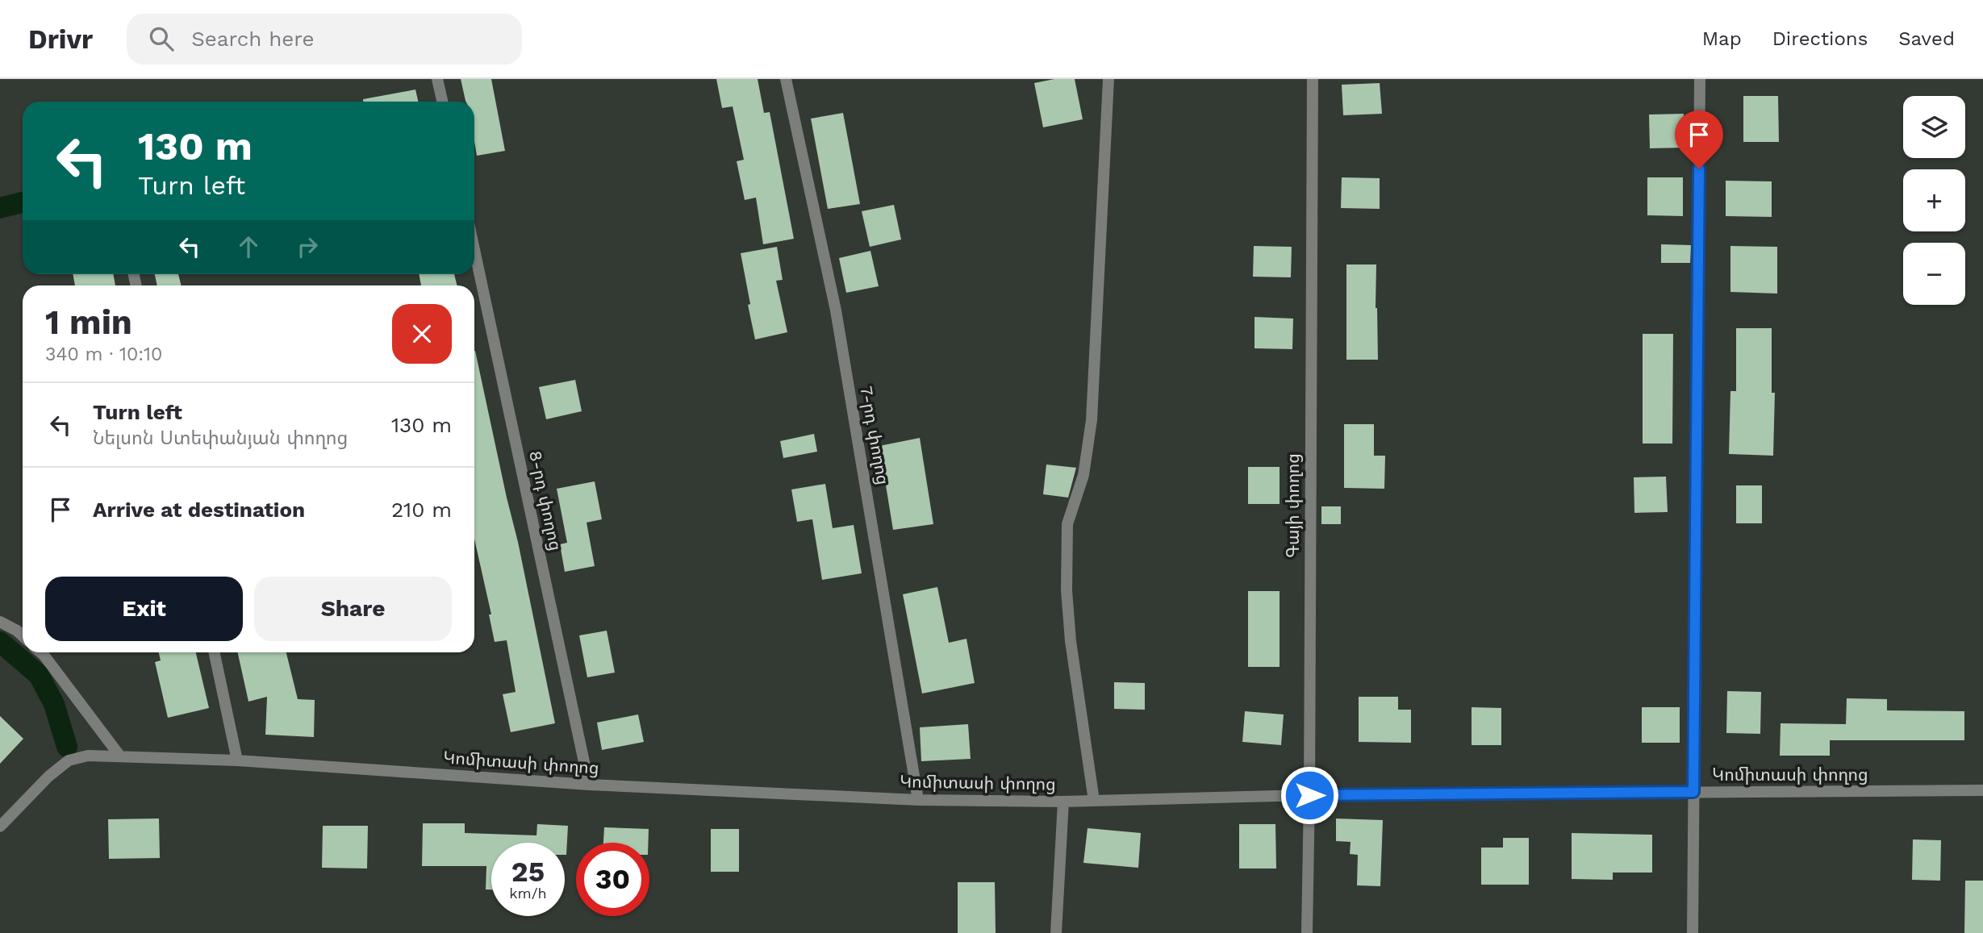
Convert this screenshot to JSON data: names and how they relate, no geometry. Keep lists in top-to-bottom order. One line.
{"streets":{"street":["7-րդ փողոց","8-րդ փողոց","Գայի փողոց","Կոմիտասի փողոց"]},"crossings":[["7-րդ փողոց","Կոմիտասի փողոց"],["8-րդ փողոց","Կոմիտասի փողոց"],["Գայի փողոց","Կոմիտասի փողոց"]],"page":{"header":"Drivr","search":"Search here","nav":["Map","Directions","Saved"],"map_buttons":["+","−"],"turn":["130 m","Turn left"],"heading":["1 min","340 m · 10:10"],"list":[{"name":"Turn left","note":"Նելսոն Ստեփանյան փողոց","value":"130 m"},{"name":"Arrive at destination","value":"210 m"}],"buttons":["Exit","Share"],"speed":"25 km/h","limit":"30"}}
